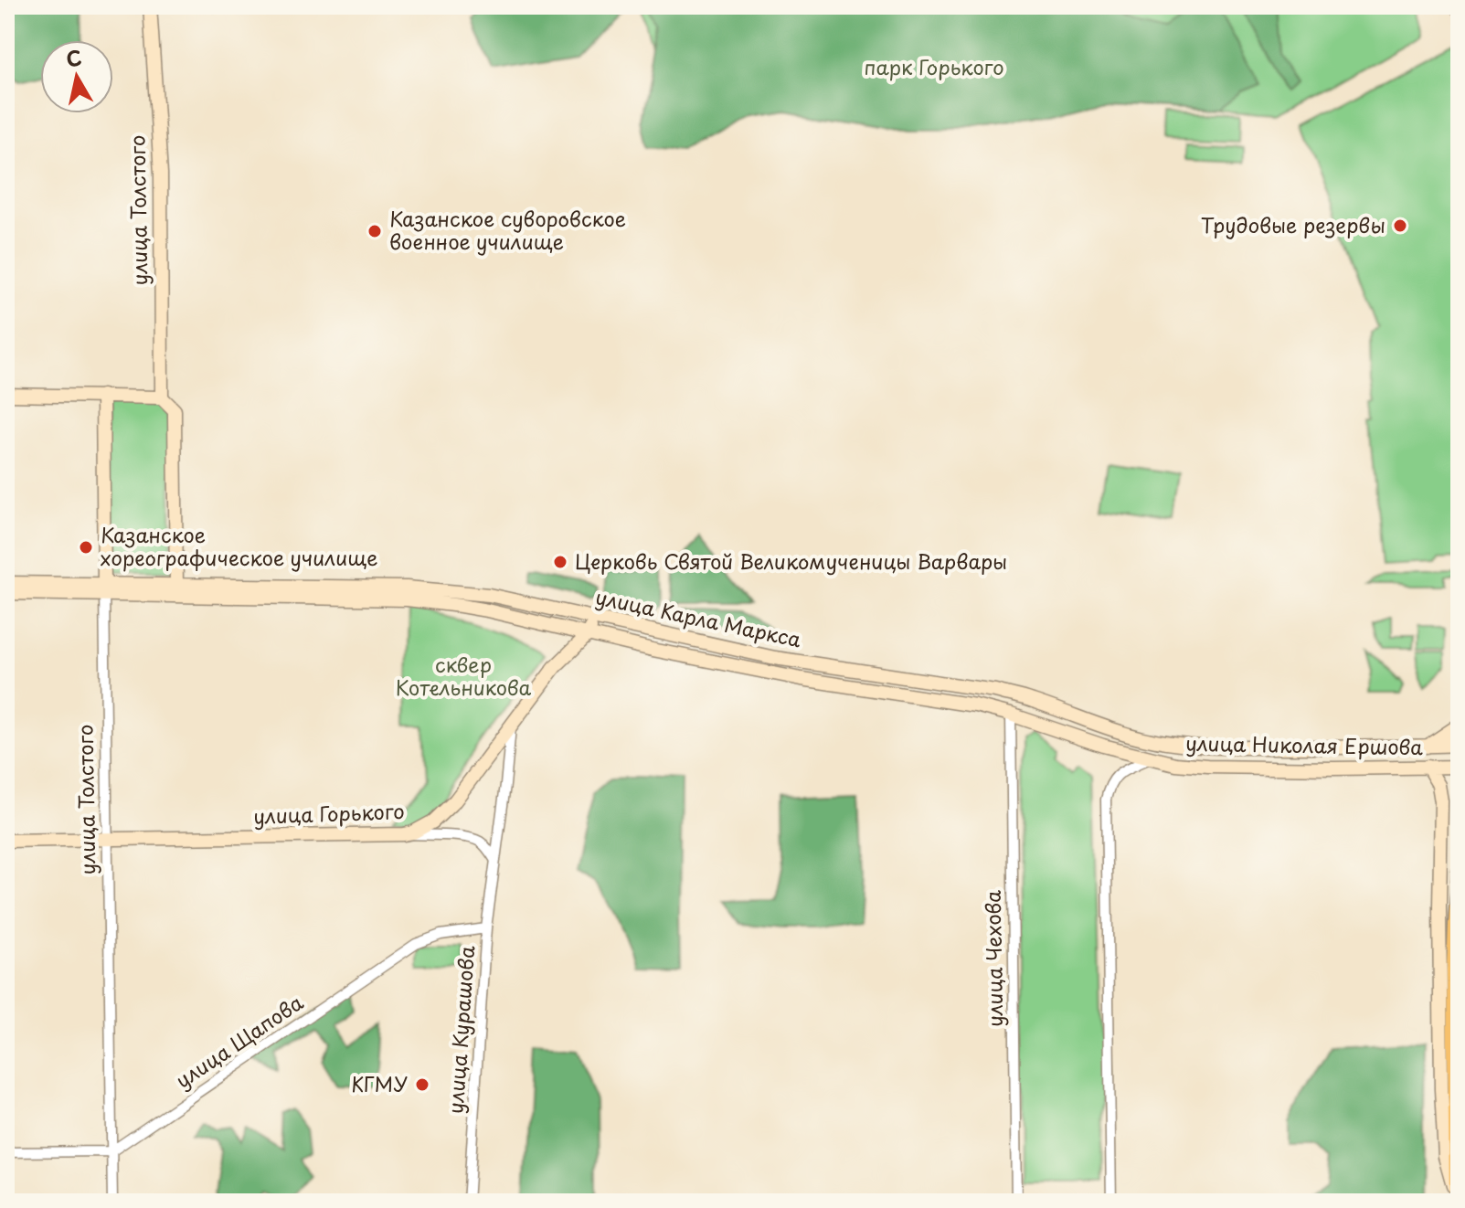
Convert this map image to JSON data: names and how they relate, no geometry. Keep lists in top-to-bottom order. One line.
{"streets":{"main road":["улица Толстого","улица Карла Маркса","улица Николая Ершова","улица Горького"],"street":["улица Чехова","улица Курашова","улица Щапова"]},"crossings":[["улица Толстого","улица Карла Маркса"],["улица Толстого","улица Горького"],["улица Толстого","улица Щапова"],["улица Карла Маркса","улица Николая Ершова"],["улица Карла Маркса","улица Горького"],["улица Карла Маркса","улица Чехова"],["улица Горького","улица Курашова"],["улица Курашова","улица Щапова"]],"parks":["парк Горького","сквер Котельникова"],"places":["Трудовые резервы","Казанское суворовское военное училище","Казанское хореографическое училище","Церковь Святой Великомученицы Варвары","КГМУ"],"north":"top"}
